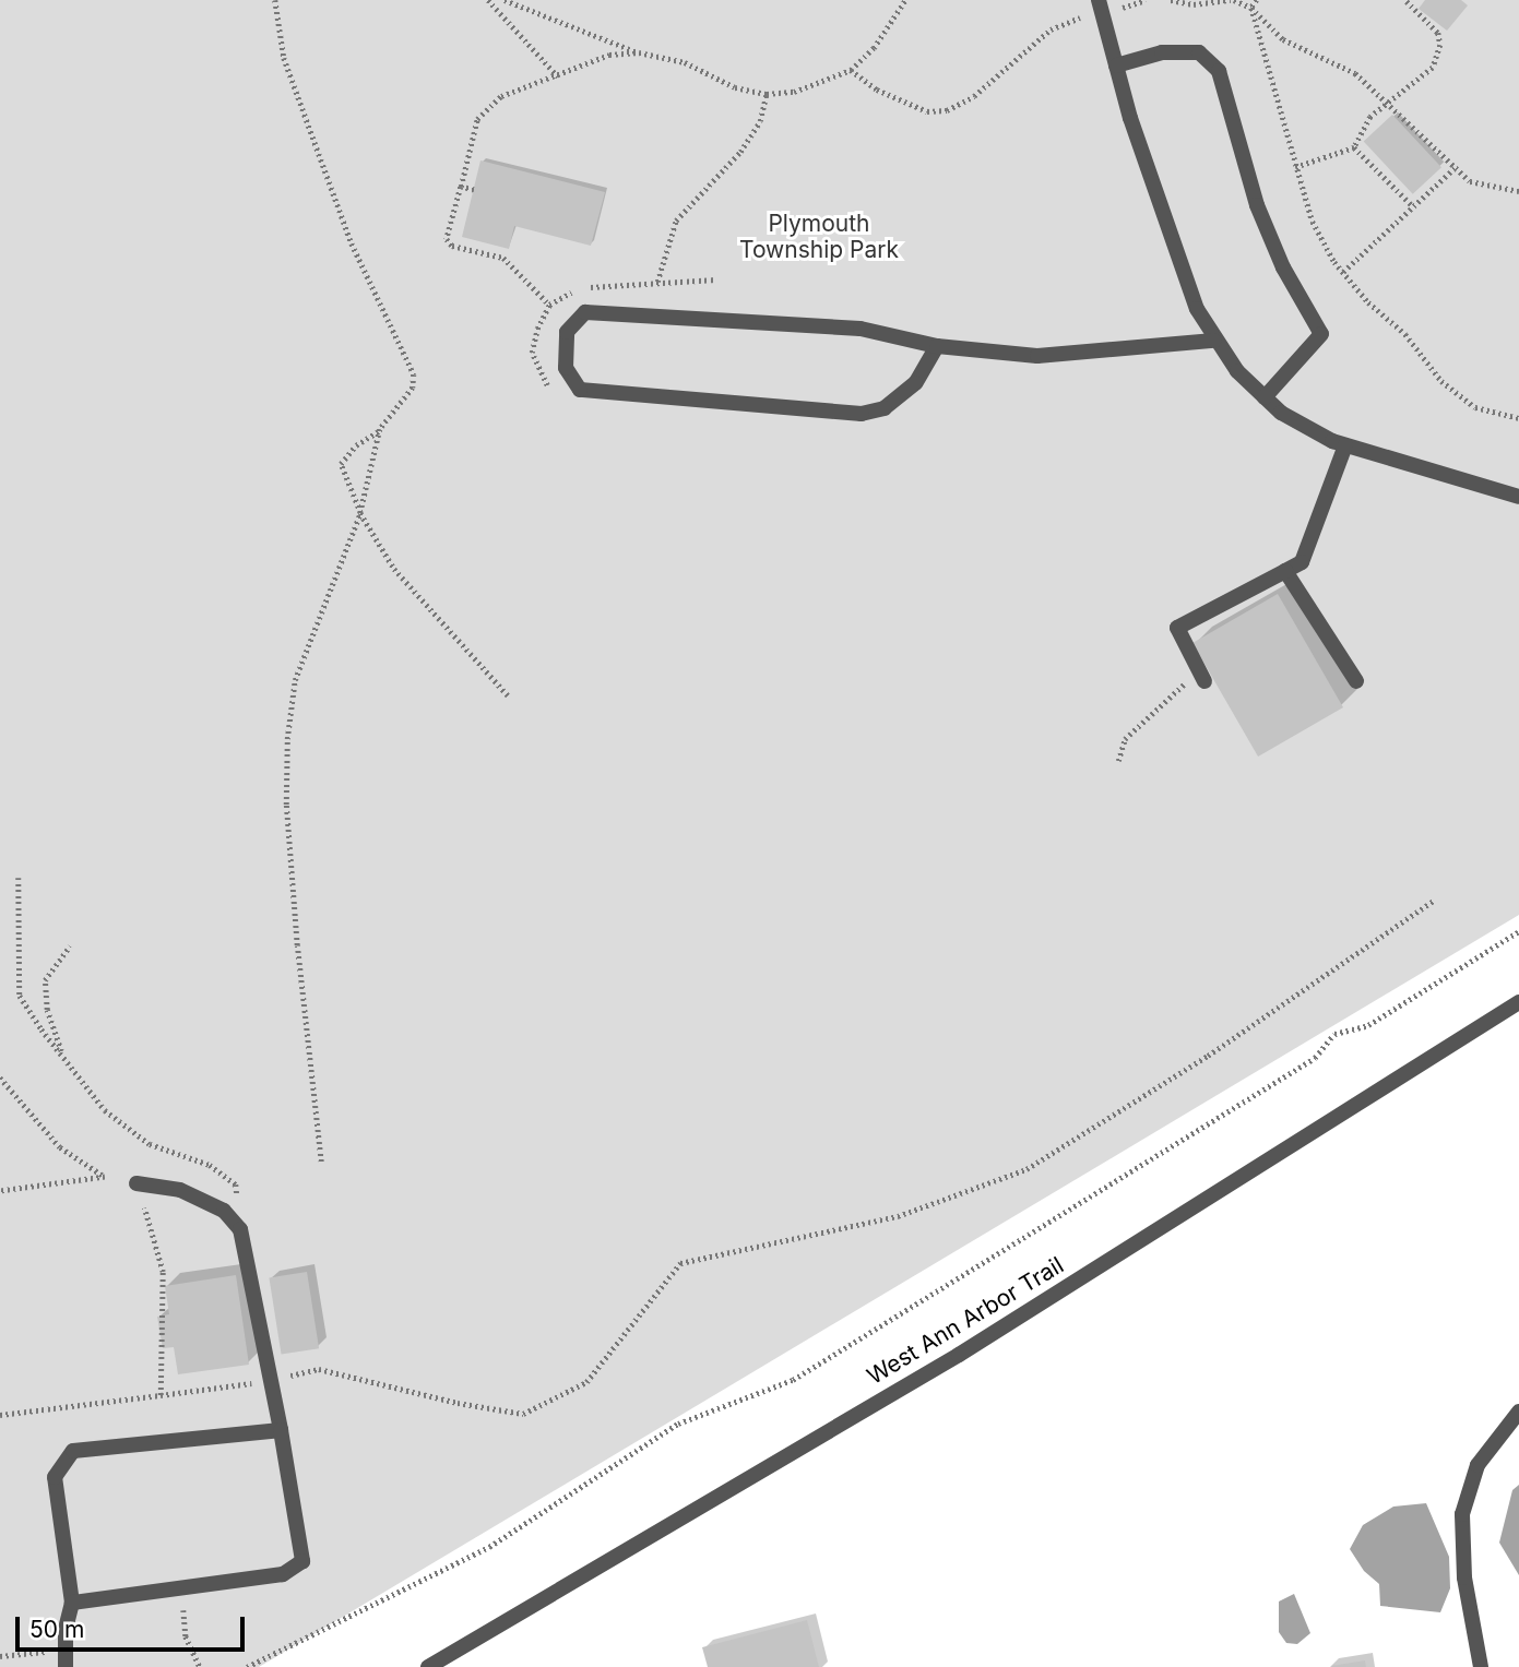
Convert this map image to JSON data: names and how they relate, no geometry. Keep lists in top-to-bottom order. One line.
{"streets":{"street":["West Ann Arbor Trail"]},"parks":["Plymouth Township Park"],"scale_bar":"50 m"}
